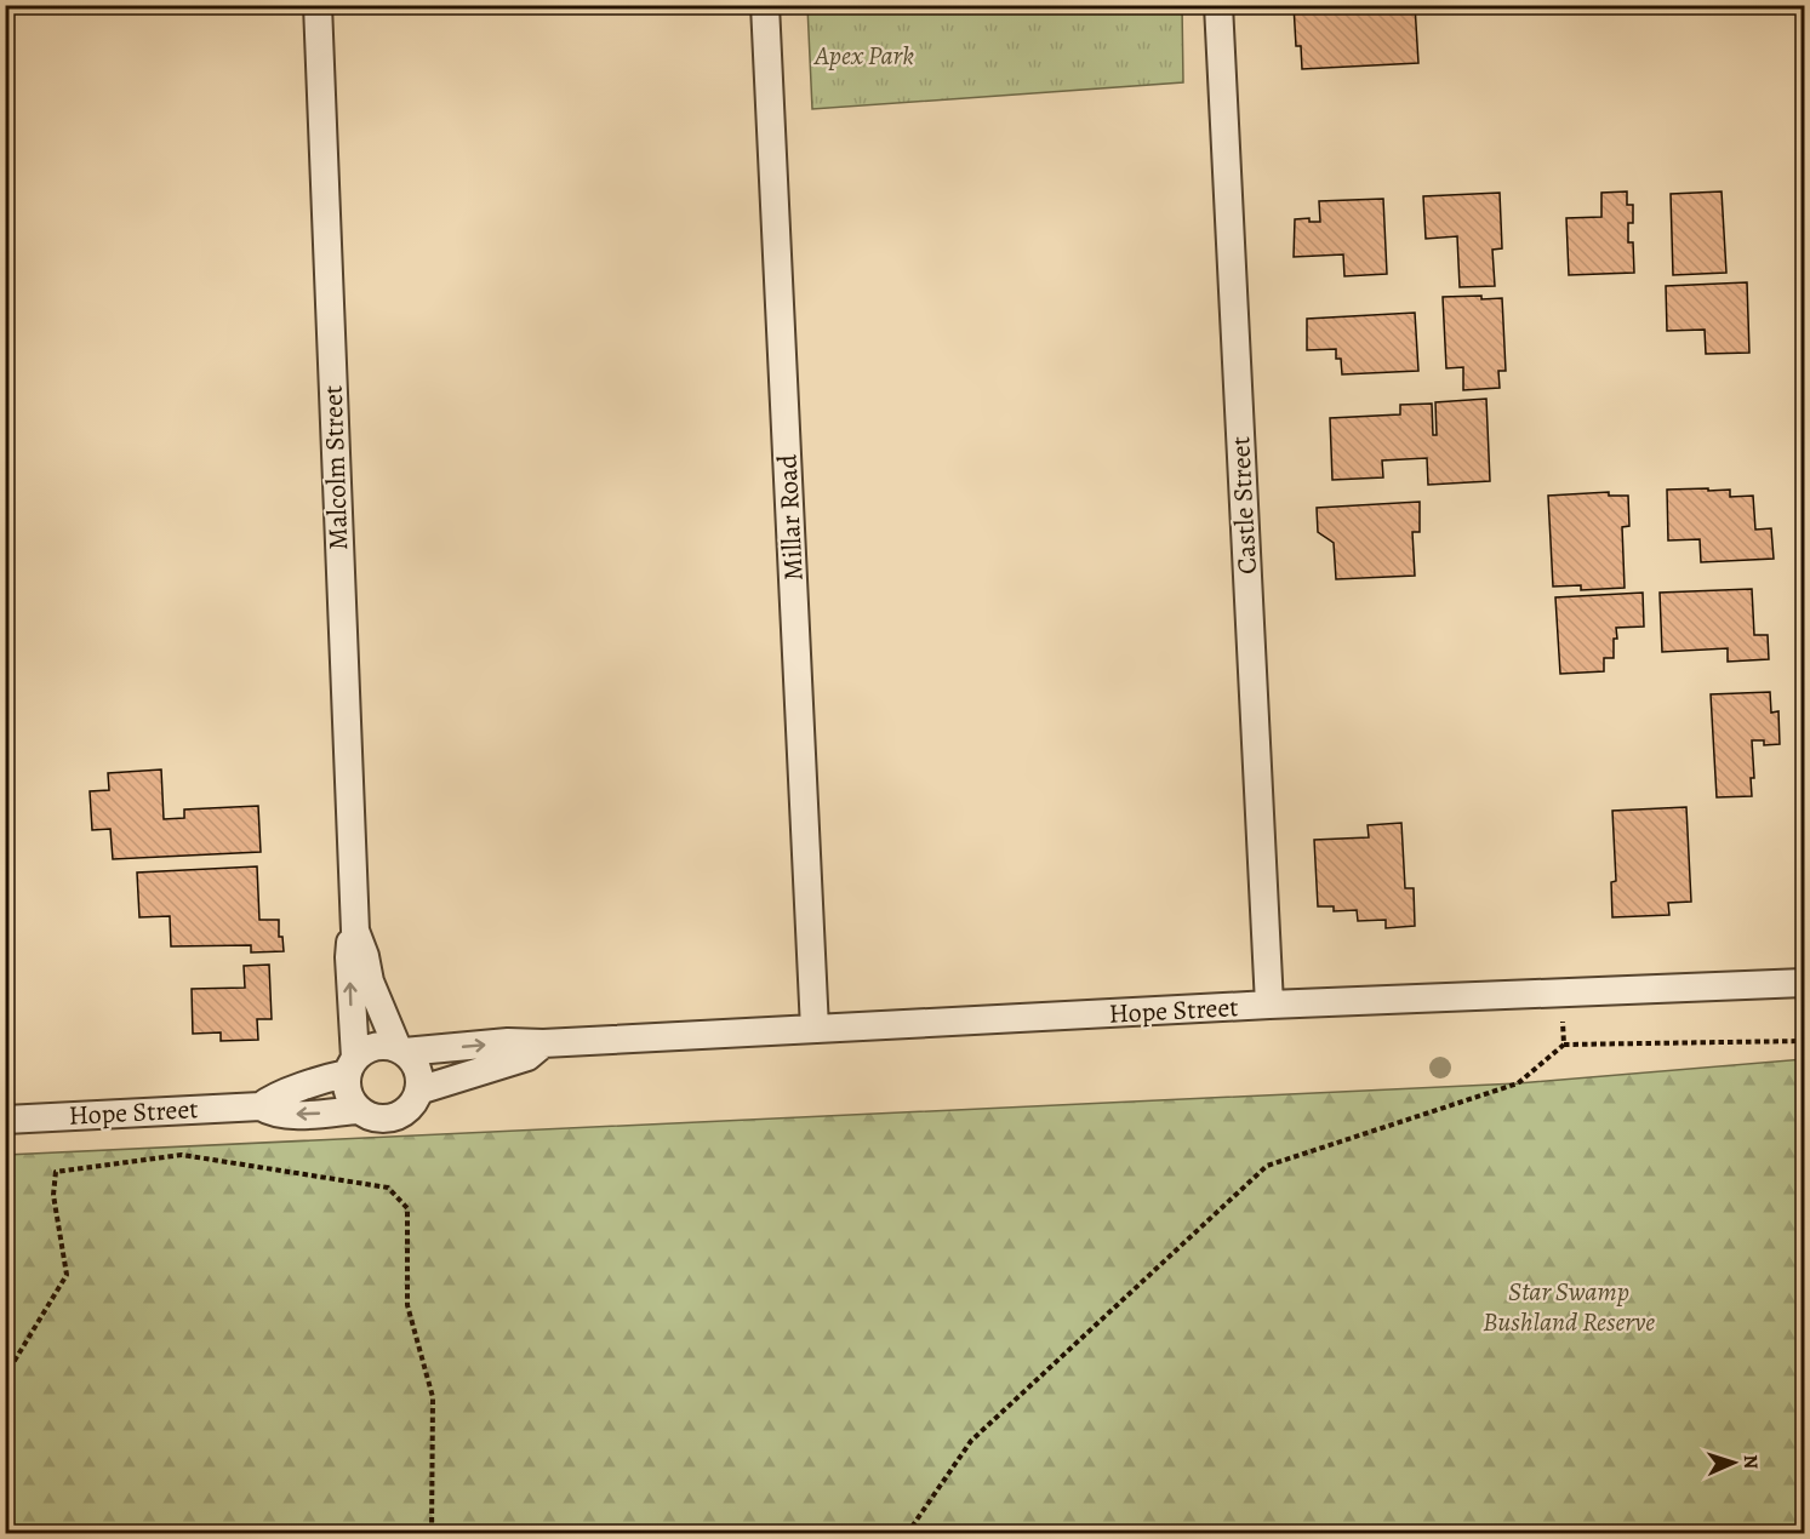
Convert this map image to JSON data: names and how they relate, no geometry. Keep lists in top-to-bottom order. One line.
{"streets":{"street":["Malcolm Street","Castle Street","Millar Road","Hope Street"]},"crossings":[["Malcolm Street","Hope Street"],["Castle Street","Hope Street"],["Millar Road","Hope Street"]],"parks":["Apex Park","Star Swamp Bushland Reserve"],"north":"right"}
